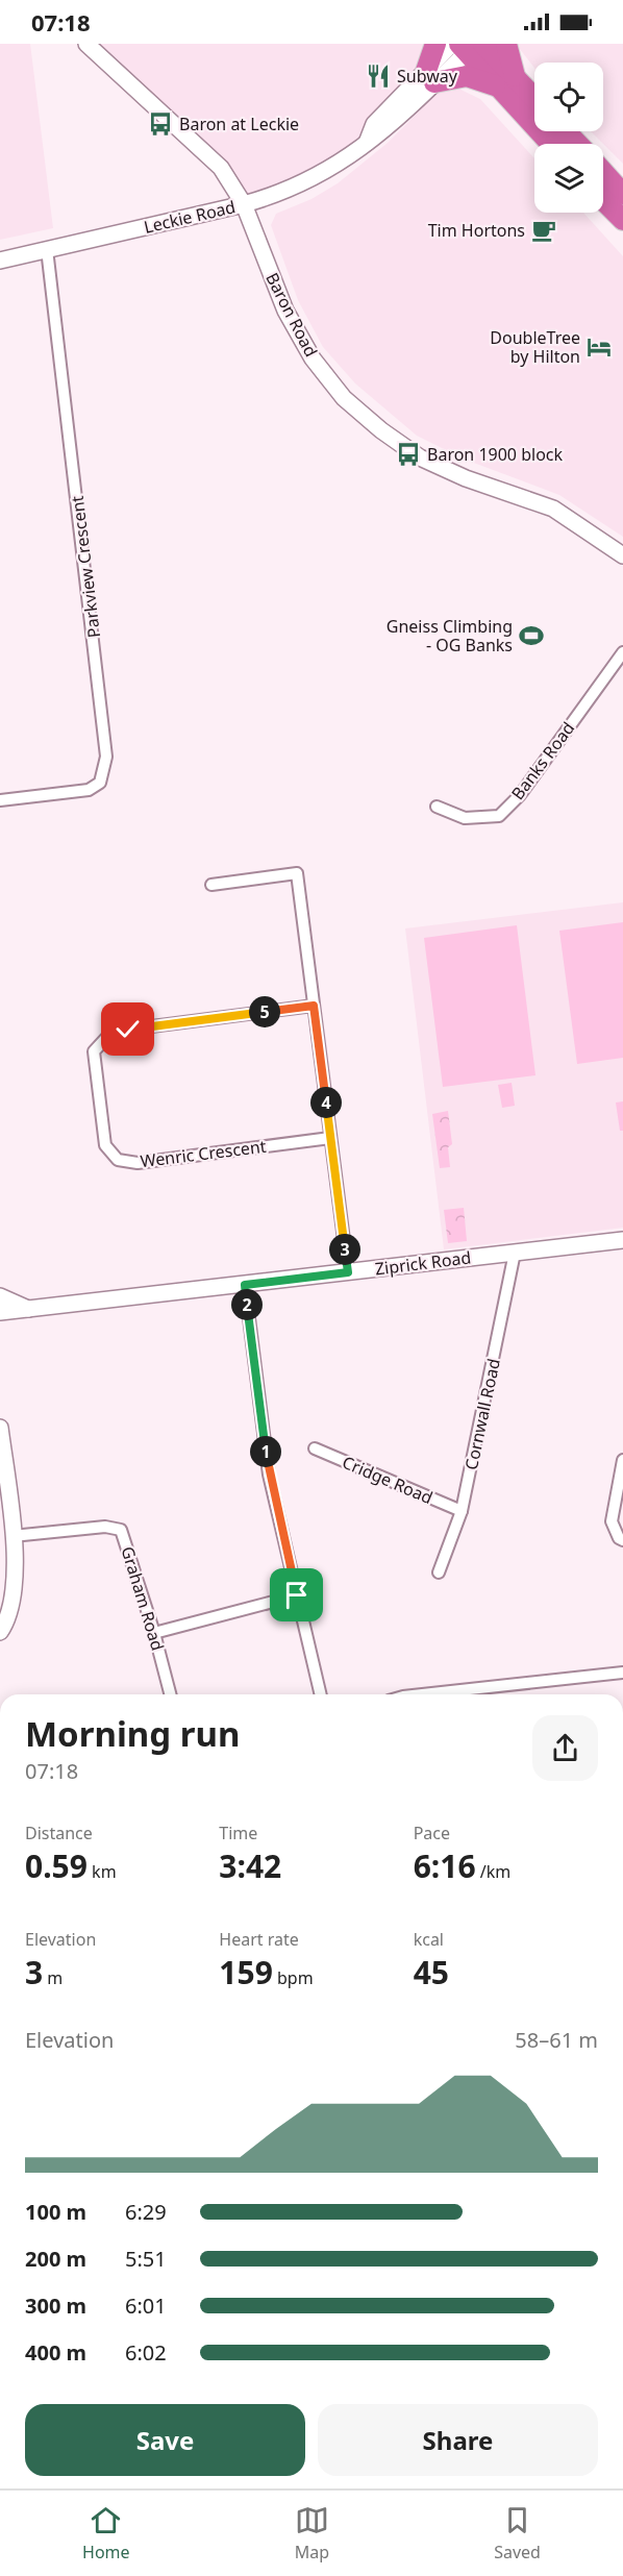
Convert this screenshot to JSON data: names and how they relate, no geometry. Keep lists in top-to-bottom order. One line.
{"streets":{"street":["Leckie Road","Baron Road","Parkview Crescent","Banks Road","Wenric Crescent","Ziprick Road","Cornwall Road","Cridge Road","Graham Road"]},"crossings":[["Leckie Road","Baron Road"],["Leckie Road","Parkview Crescent"],["Ziprick Road","Cornwall Road"],["Cornwall Road","Cridge Road"]],"places":{"restaurant":["Subway"],"bus stop":["Baron at Leckie","Baron 1900 block"],"cafe":["Tim Hortons"],"hotel":["DoubleTree by Hilton"],"sports":["Gneiss Climbing - OG Banks"]},"page":{"status":"07:18","pins":["5","4","3","2","1"],"heading":["Morning run","07:18"],"stats":[["Distance","0.59 km"],["Time","3:42"],["Pace","6:16 /km"],["Elevation","3 m"],["Heart rate","159 bpm"],["kcal","45"]],"chart":["Elevation","58–61 m"],"list":[{"name":"100 m","note":"6:29"},{"name":"200 m","note":"5:51"},{"name":"300 m","note":"6:01"},{"name":"400 m","note":"6:02"}],"buttons":["Save","Share"],"tabs":["Home","Map","Saved"]}}
